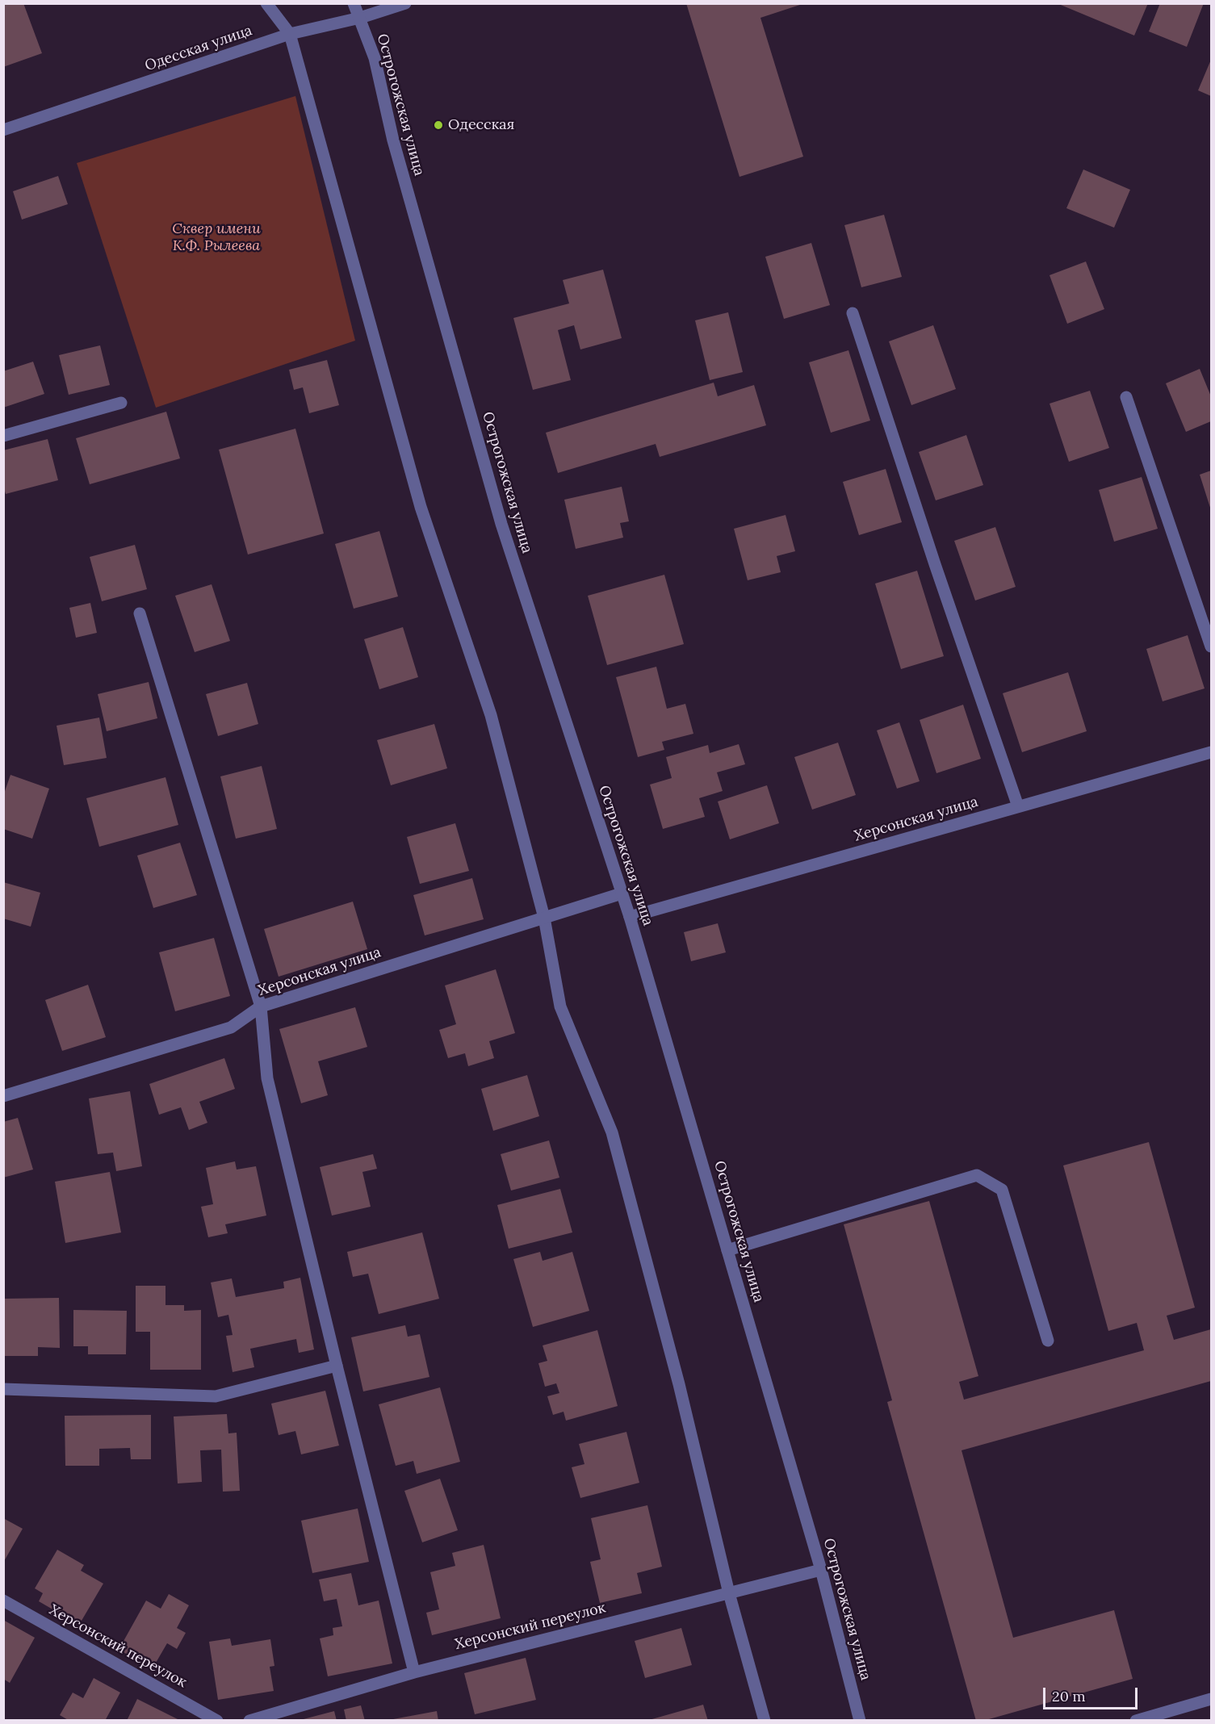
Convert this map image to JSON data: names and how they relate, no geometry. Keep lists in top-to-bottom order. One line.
{"streets":{"street":["Одесская улица","Острогожская улица","Херсонская улица","Херсонский переулок"]},"crossings":[["Одесская улица","Острогожская улица"],["Острогожская улица","Херсонская улица"],["Острогожская улица","Херсонский переулок"]],"parks":["Сквер имени К.Ф. Рылеева"],"places":["Одесская"],"scale_bar":"20 m"}
